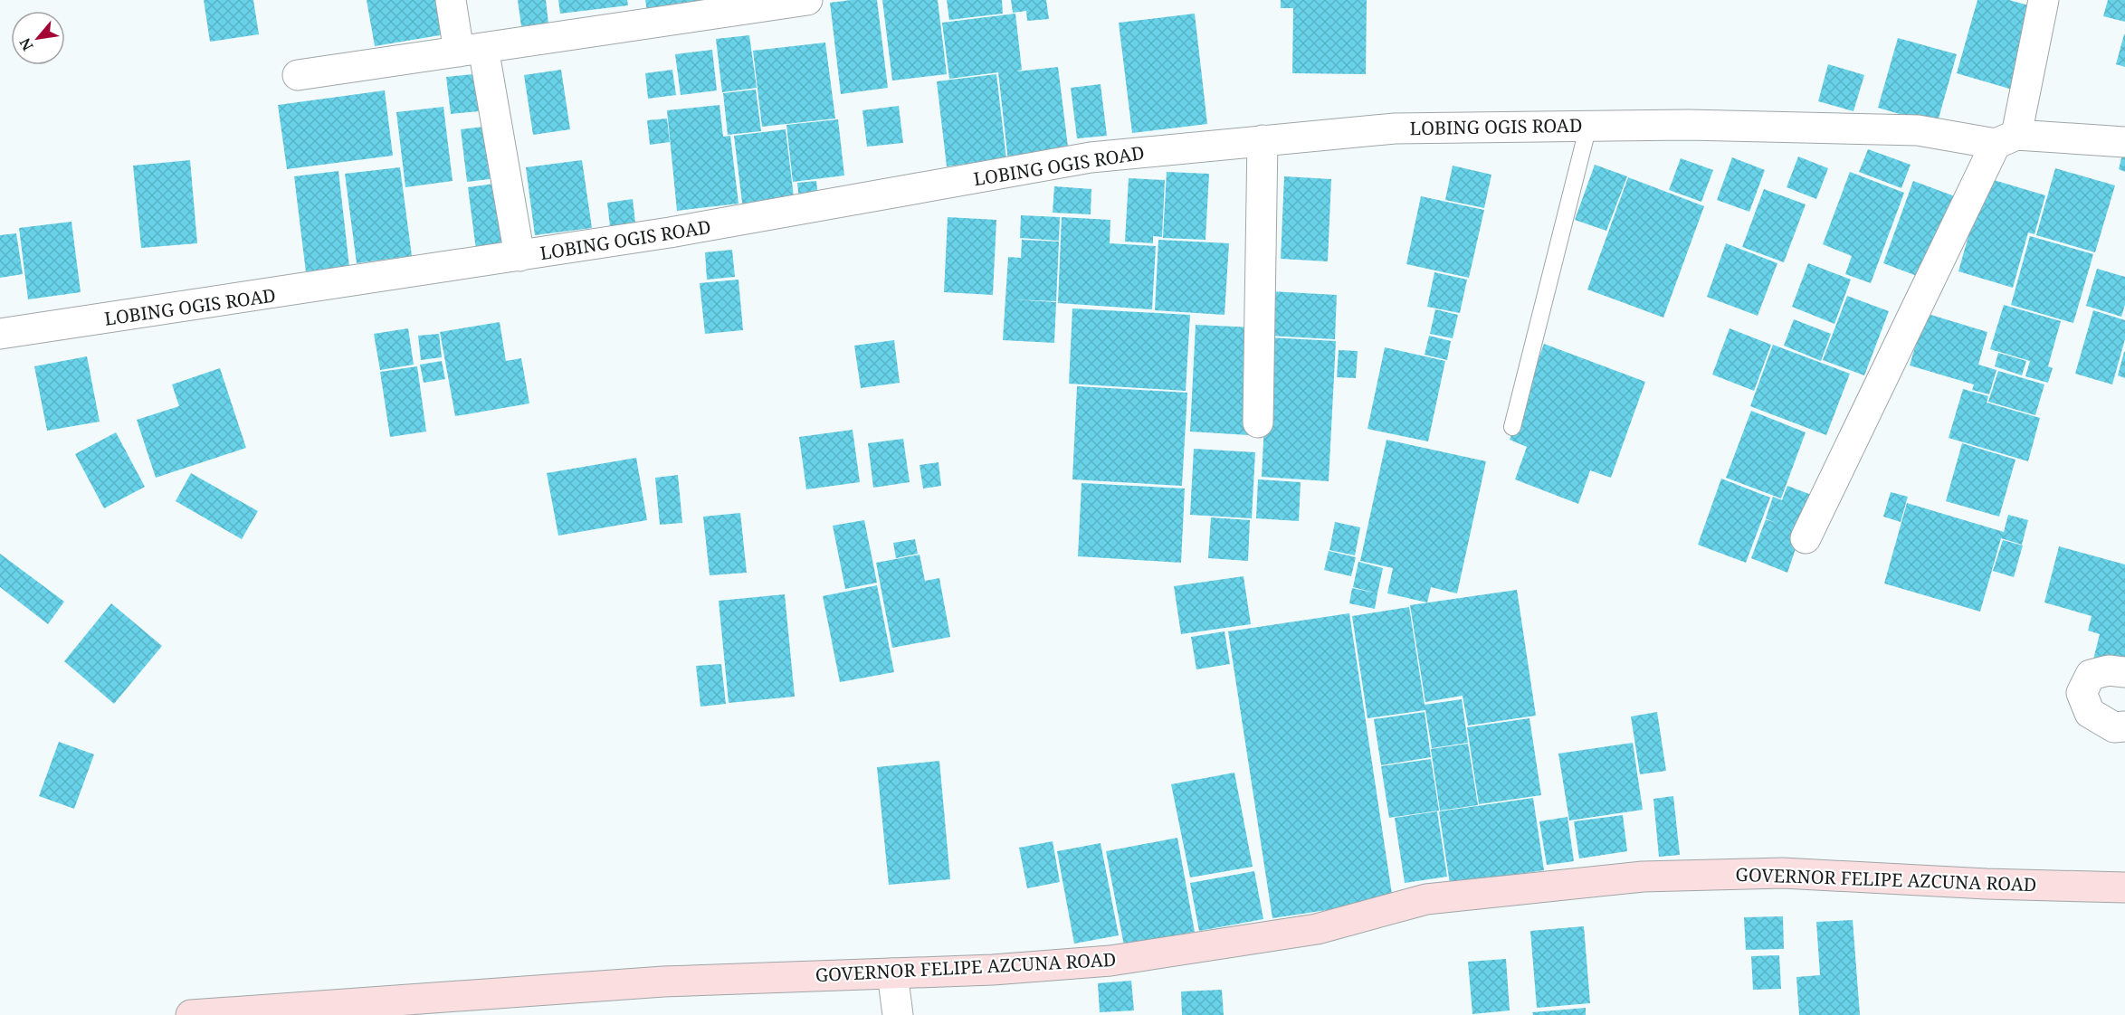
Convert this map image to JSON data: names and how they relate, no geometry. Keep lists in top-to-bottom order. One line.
{"streets":{"street":["LOBING OGIS ROAD","GOVERNOR FELIPE AZCUNA ROAD"]},"north":"bottom left"}
